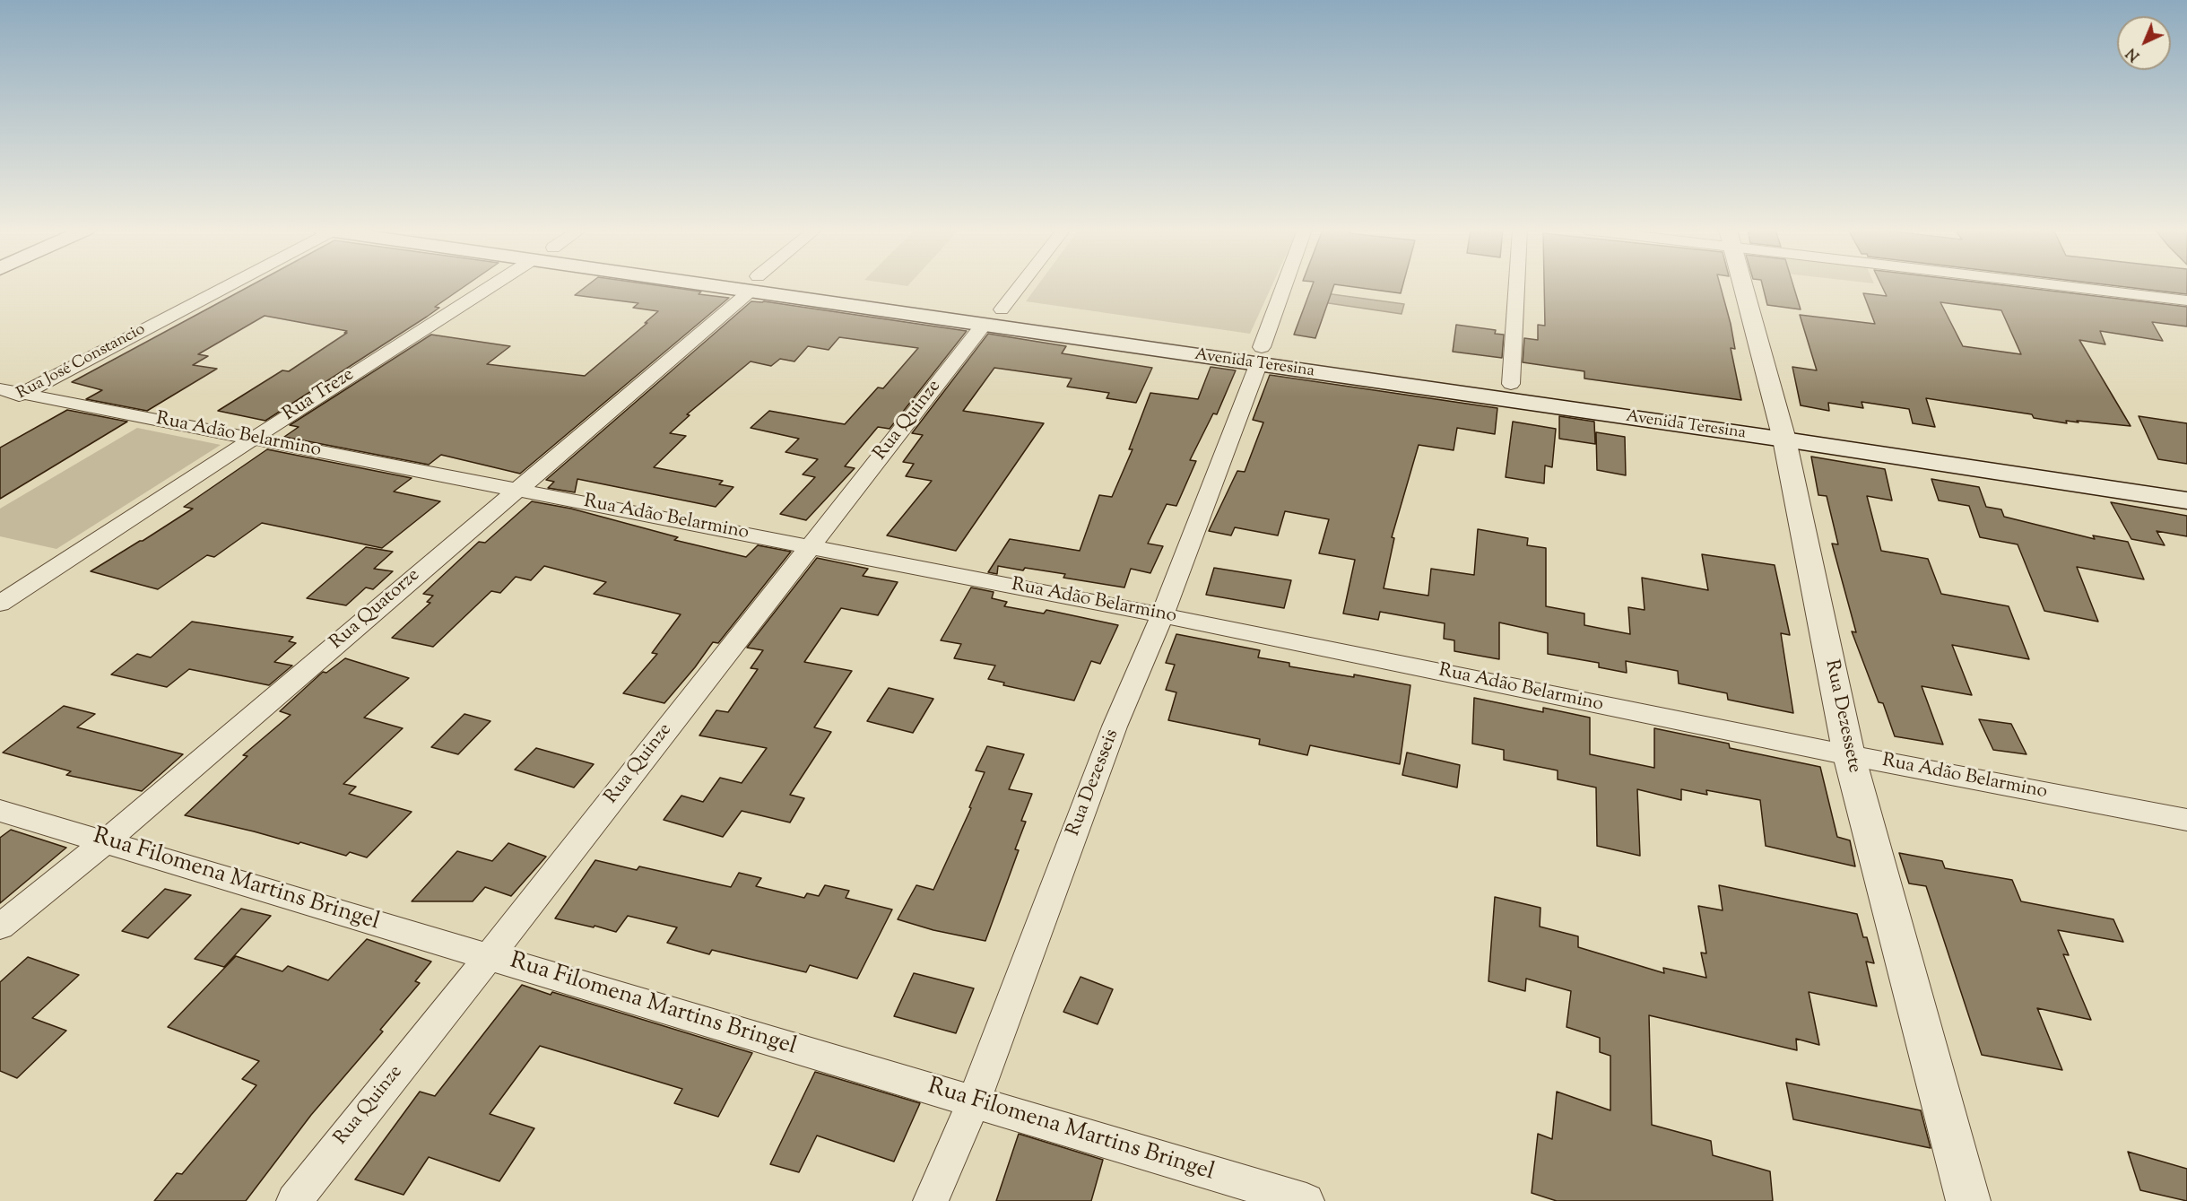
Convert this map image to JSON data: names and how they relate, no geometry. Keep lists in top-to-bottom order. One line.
{"streets":{"main road":["Avenida Teresina"],"street":["Rua José Constancio","Rua Treze","Rua Quinze","Rua Adão Belarmino","Rua Quatorze","Rua Dezessete","Rua Dezesseis","Rua Filomena Martins Bringel"]},"crossings":[["Rua José Constancio","Rua Adão Belarmino"],["Avenida Teresina","Rua Quinze"],["Avenida Teresina","Rua Dezessete"],["Avenida Teresina","Rua Dezesseis"],["Rua Treze","Rua Adão Belarmino"],["Rua Quinze","Rua Adão Belarmino"],["Rua Quinze","Rua Filomena Martins Bringel"],["Rua Adão Belarmino","Rua Quatorze"],["Rua Adão Belarmino","Rua Dezessete"],["Rua Adão Belarmino","Rua Dezesseis"],["Rua Quatorze","Rua Filomena Martins Bringel"],["Rua Dezesseis","Rua Filomena Martins Bringel"]],"north":"bottom left"}
